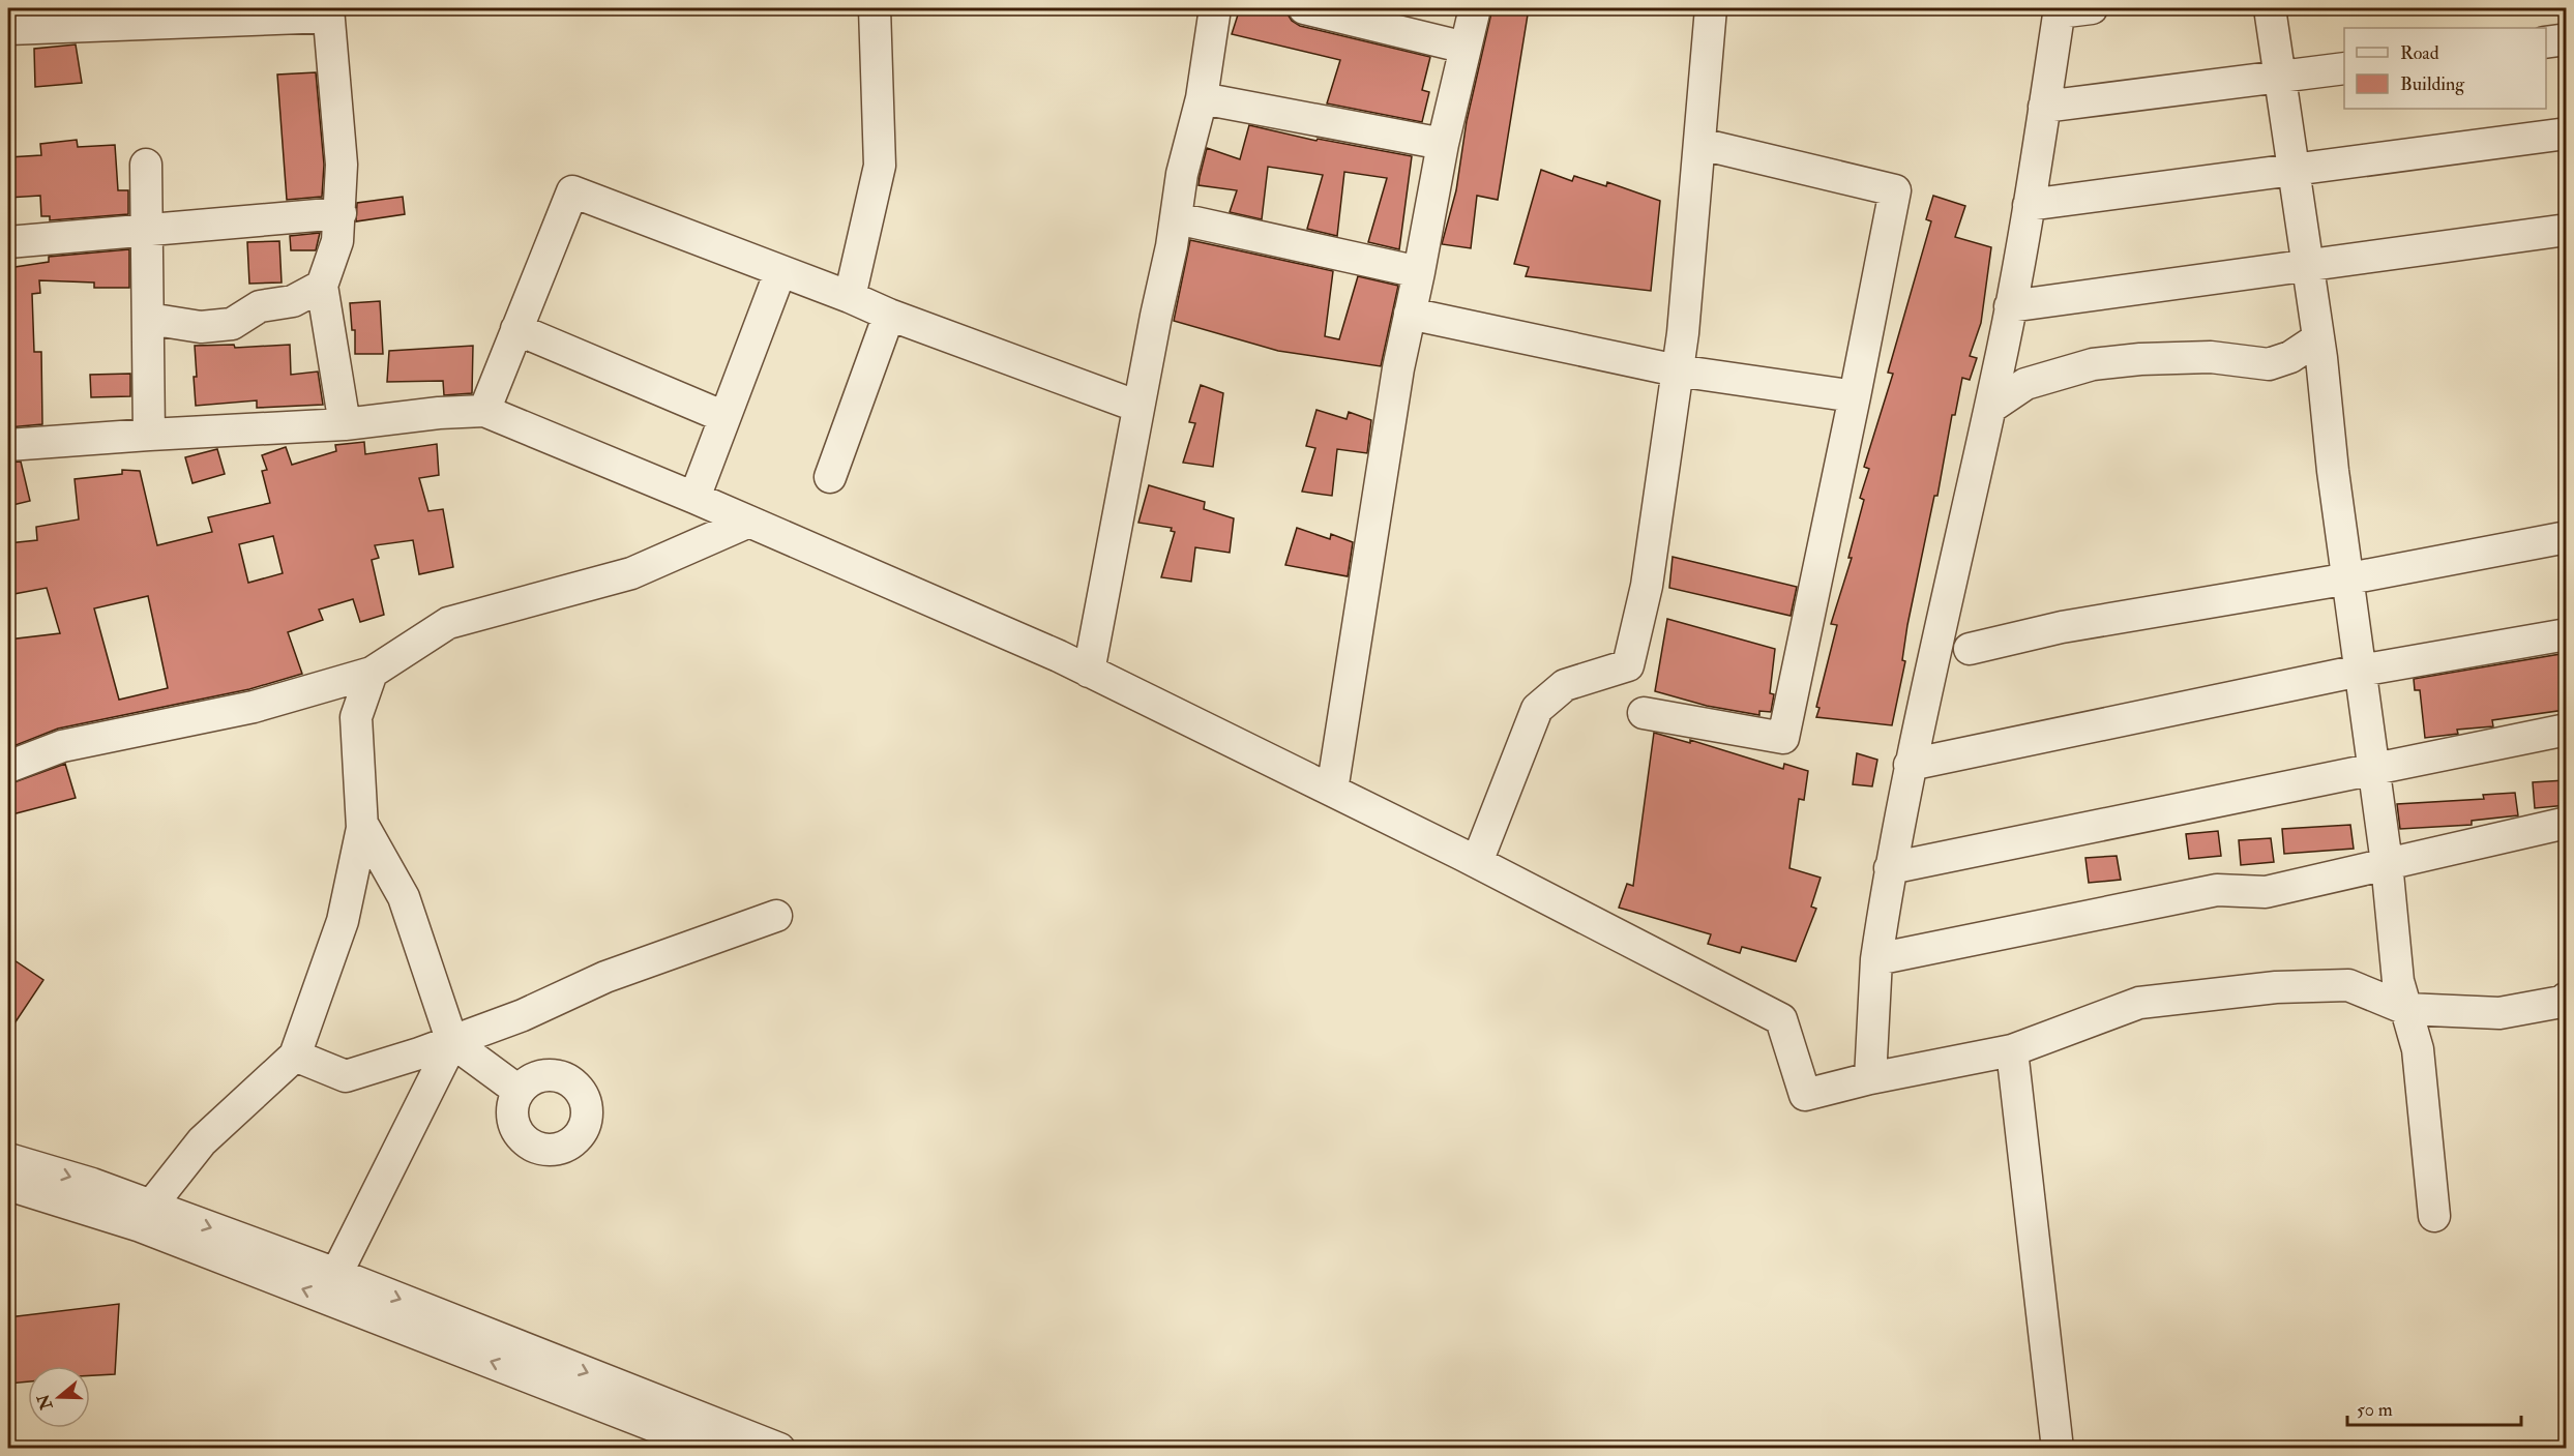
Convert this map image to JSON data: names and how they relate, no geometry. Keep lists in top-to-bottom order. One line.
{"legend":["Road","Building"],"scale_bar":"50 m","north":"left"}
